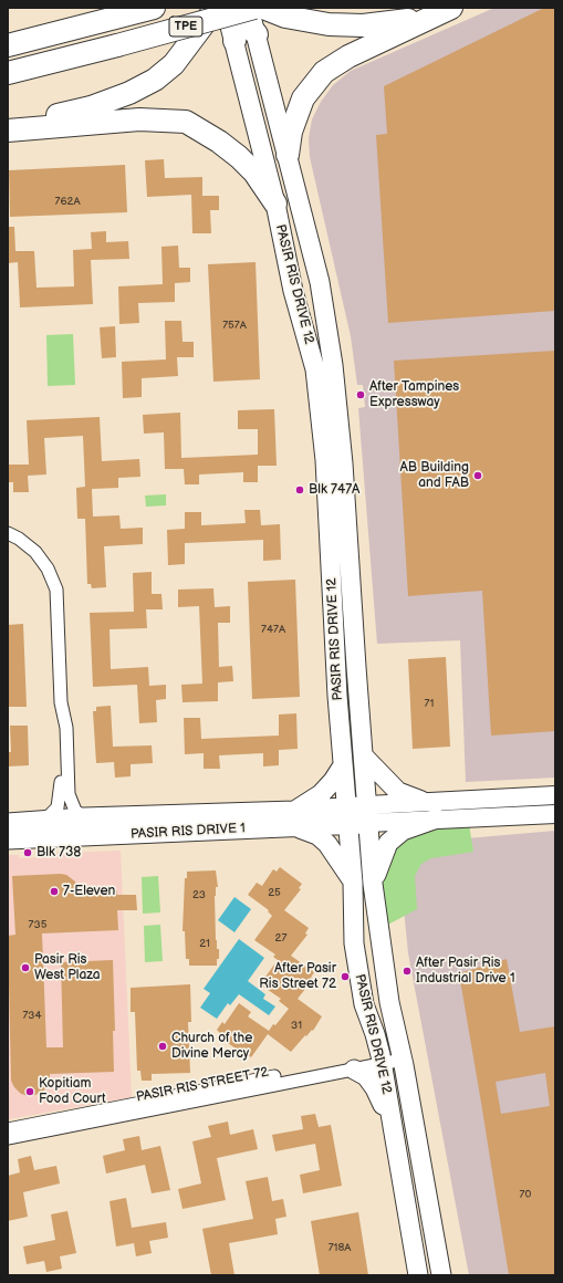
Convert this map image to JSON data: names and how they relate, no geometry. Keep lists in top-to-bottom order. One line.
{"streets":{"highway":["TPE"],"main road":["PASIR RIS DRIVE 12","PASIR RIS DRIVE 1"],"street":["PASIR RIS STREET 72"]},"crossings":[["PASIR RIS DRIVE 12","PASIR RIS DRIVE 1"],["PASIR RIS DRIVE 12","PASIR RIS STREET 72"]],"places":["After Tampines Expressway","AB Building and FAB","Blk 747A","Blk 738","7-Eleven","Pasir Ris West Plaza","After Pasir Ris Industrial Drive 1","After Pasir Ris Street 72","Church of the Divine Mercy","Kopitiam Food Court"],"house_numbers":["762A","757A","747A","71","25","23","735","27","21","734","31","70","718A"]}
